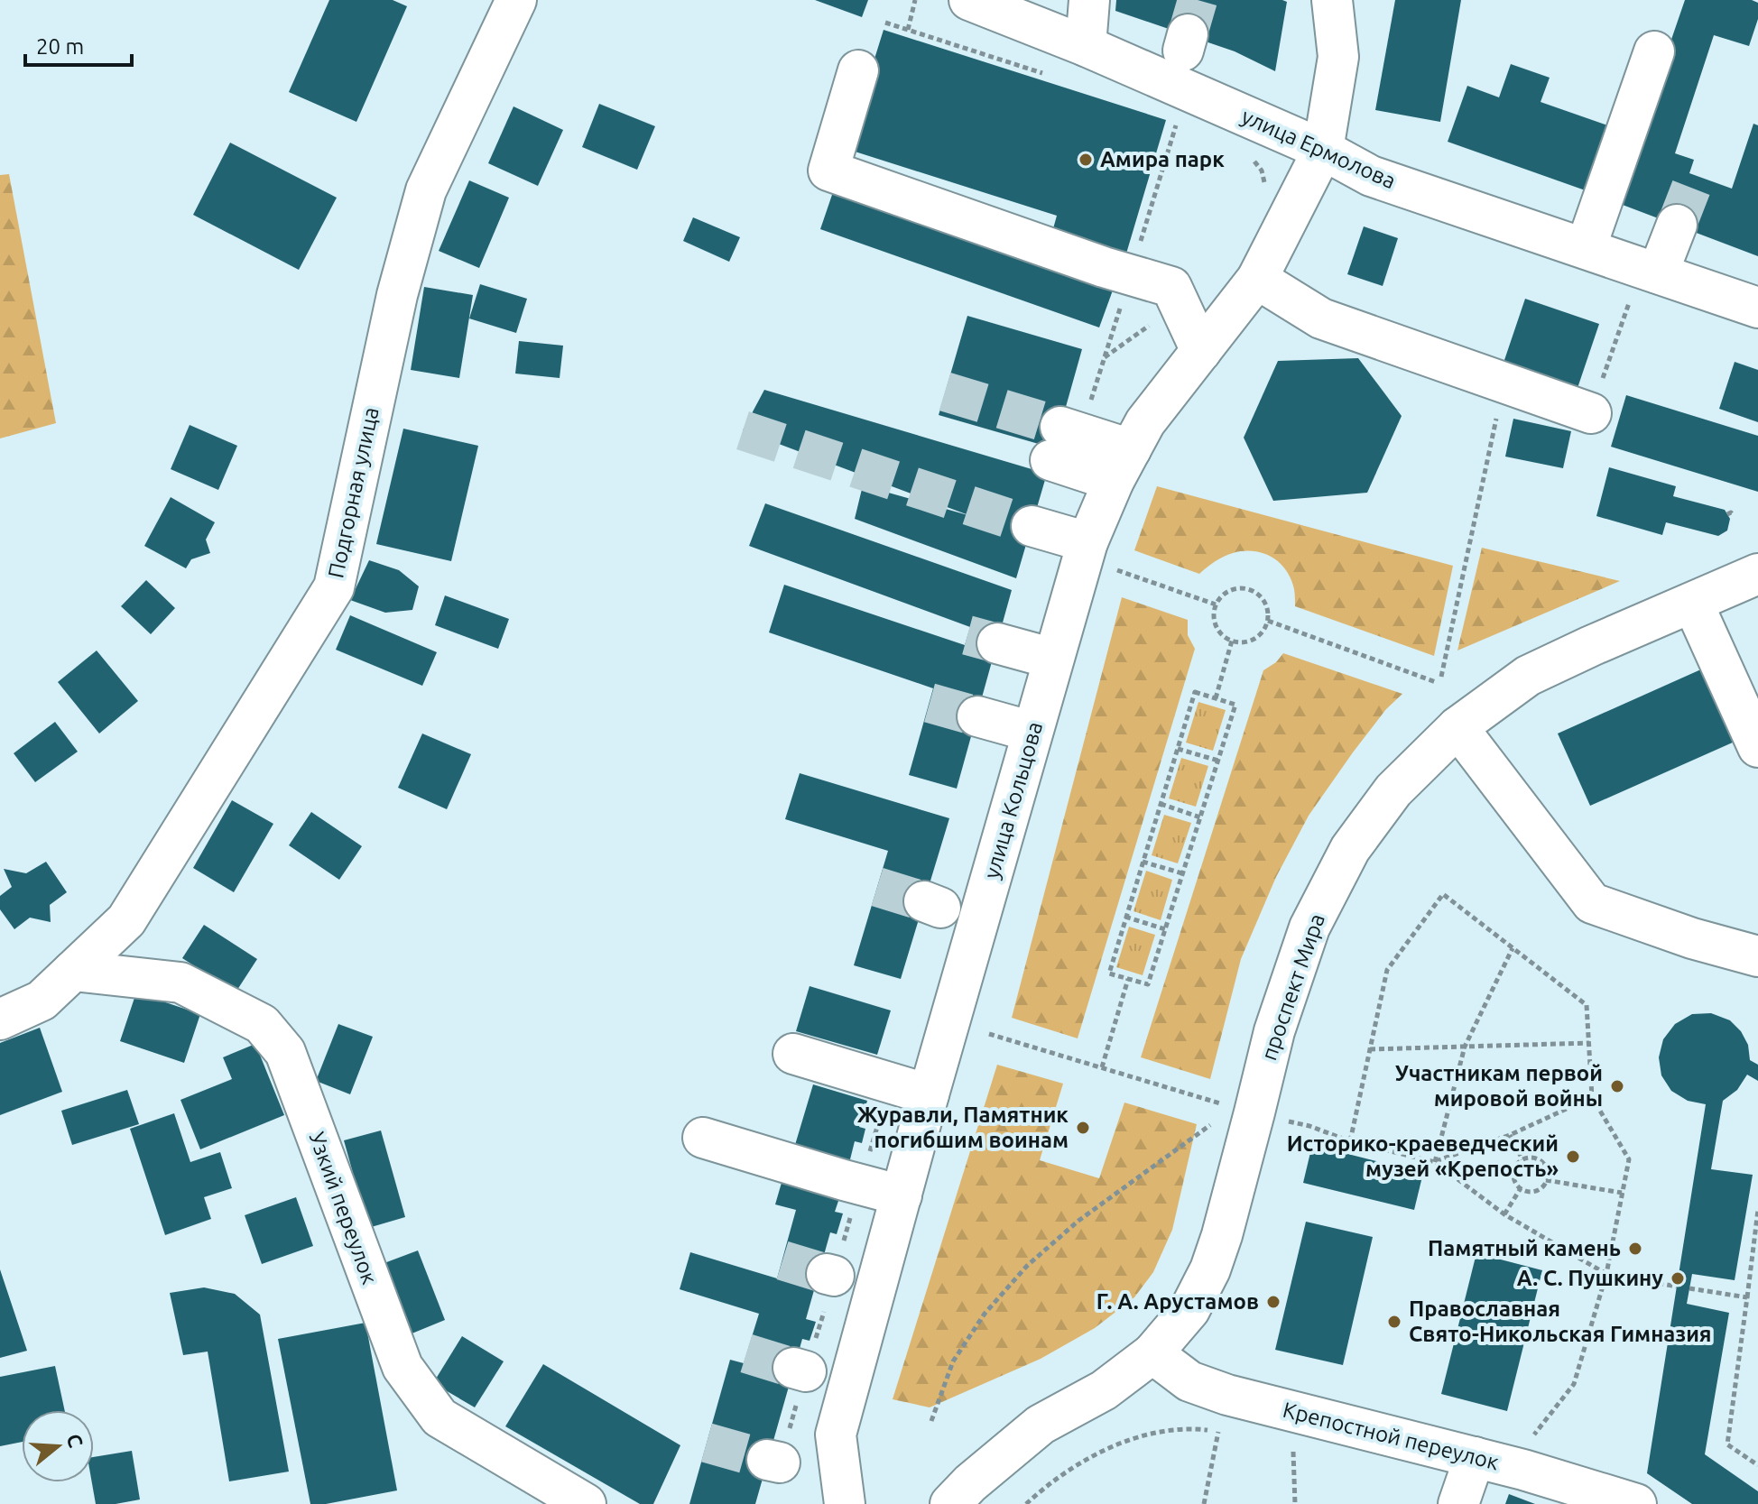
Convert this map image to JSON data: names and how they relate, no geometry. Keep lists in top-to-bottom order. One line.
{"streets":{"street":["улица Ермолова","Подгорная улица","улица Кольцова","проспект Мира","Узкий переулок","Крепостной переулок"]},"crossings":[["улица Ермолова","улица Кольцова"],["Подгорная улица","Узкий переулок"],["проспект Мира","Крепостной переулок"]],"places":["Амира парк","Участникам первой мировой войны","Журавли, Памятник погибшим воинам","Историко-краеведческий музей «Крепость»","Памятный камень","А. С. Пушкину","Г. А. Арустамов","Православная Свято-Никольская Гимназия"],"scale_bar":"20 m","north":"right"}
